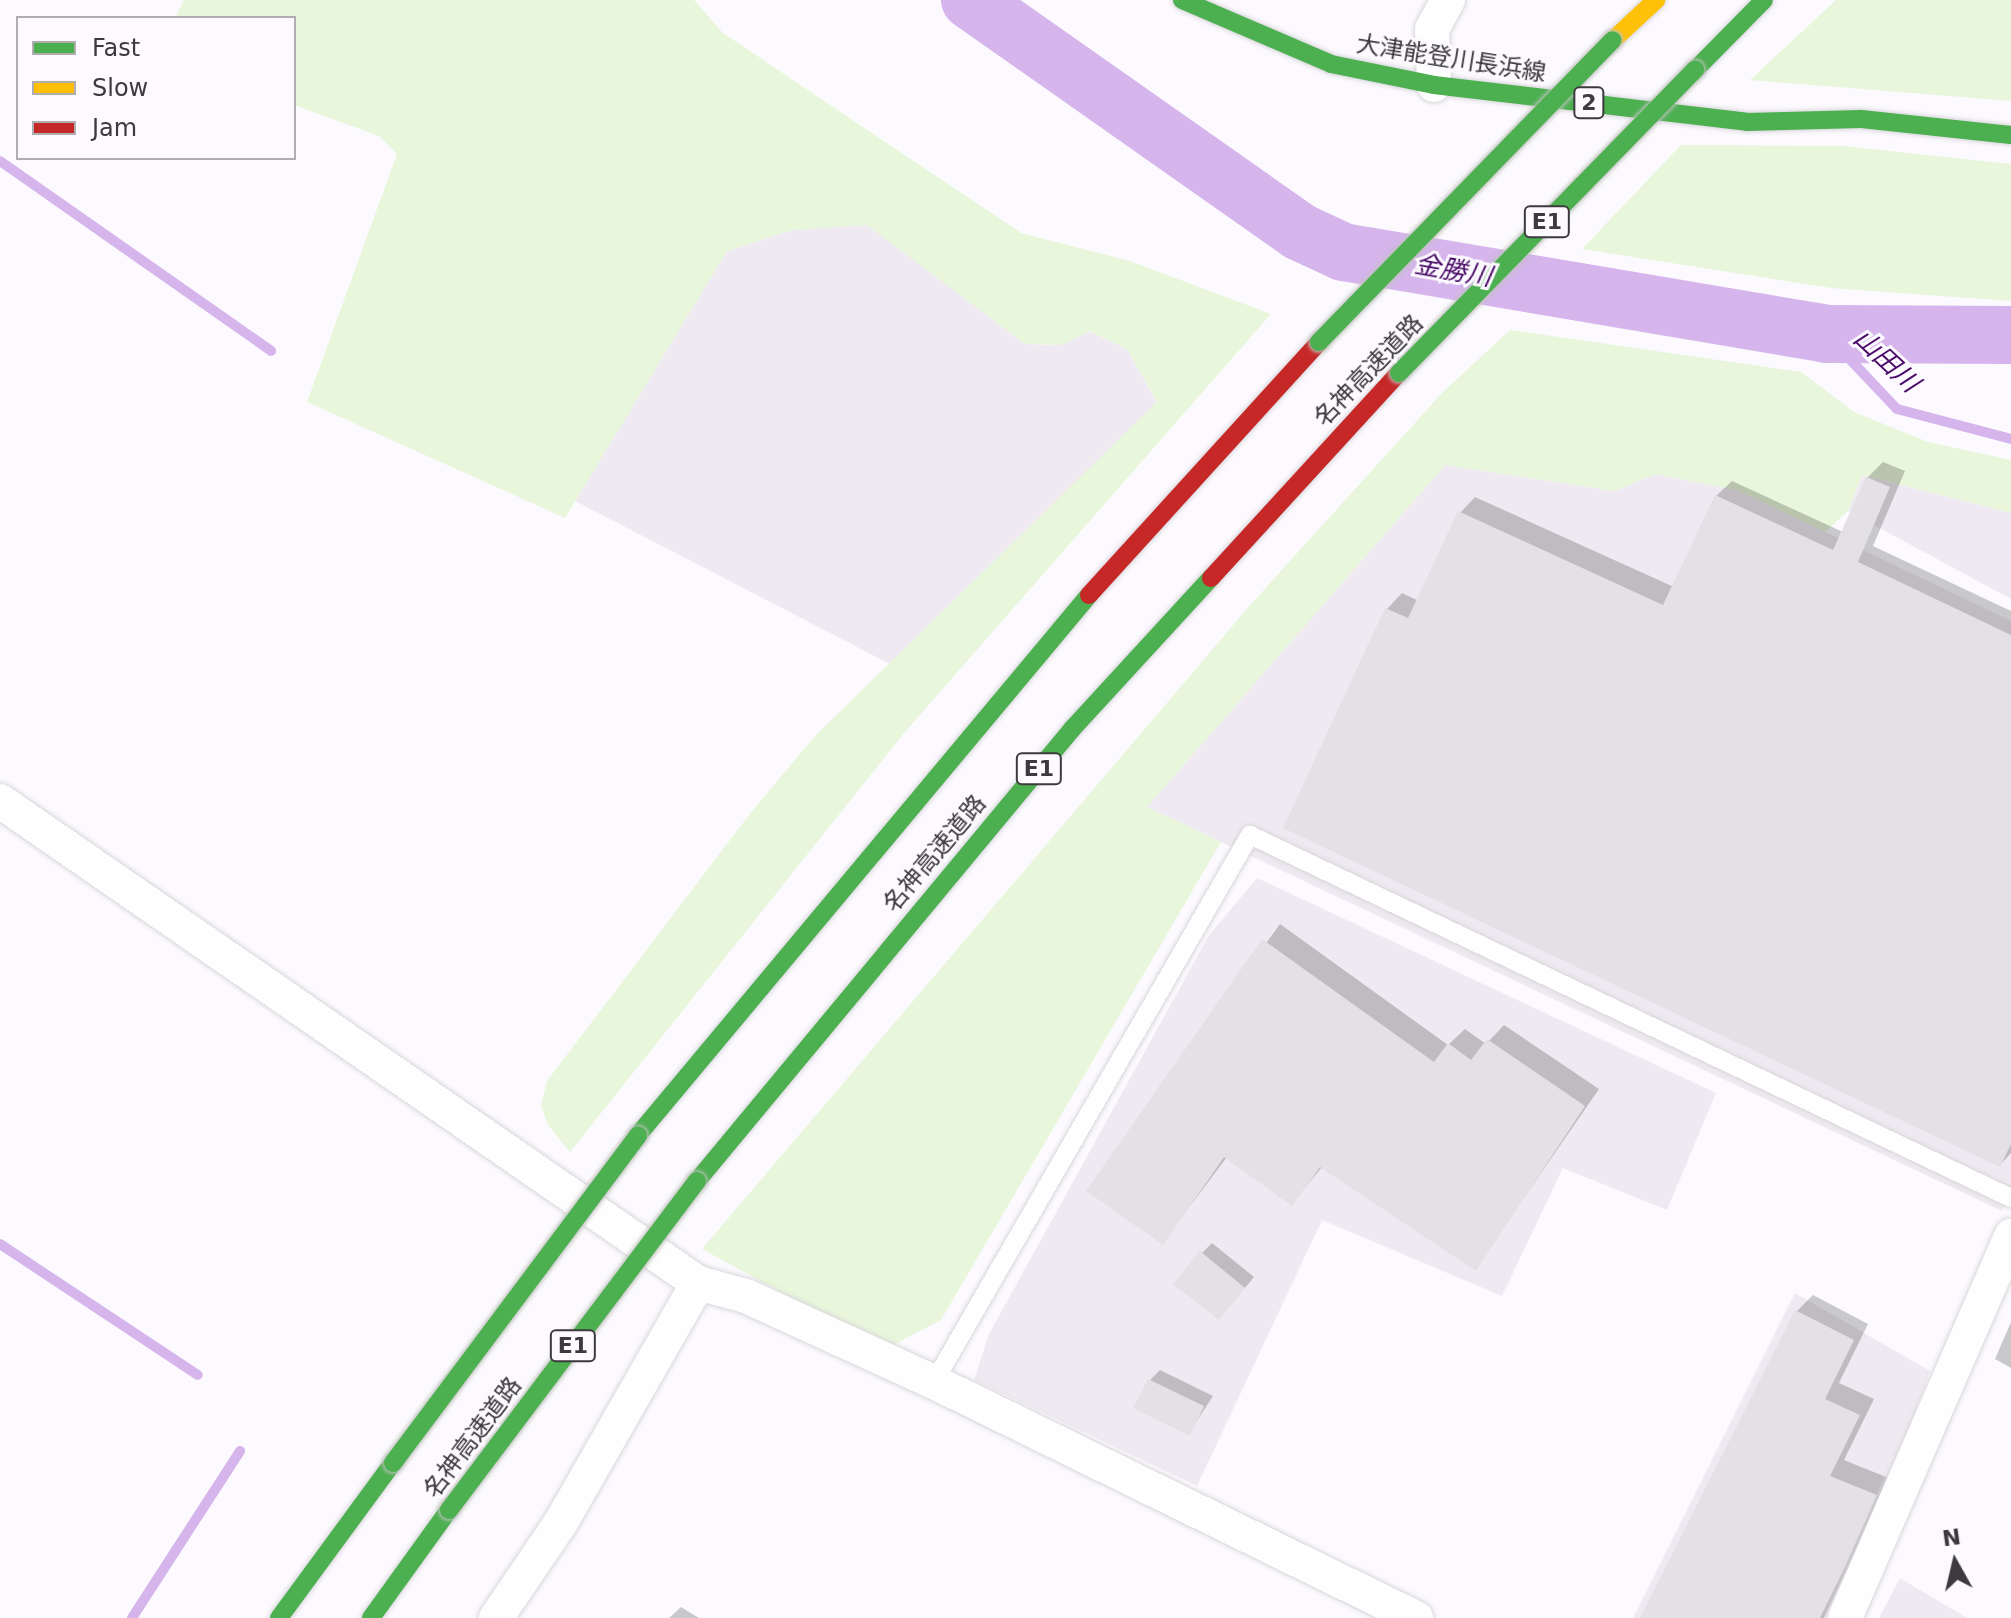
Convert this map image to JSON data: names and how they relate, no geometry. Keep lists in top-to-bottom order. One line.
{"streets":{"main road":["大津能登川長浜線","2","E1","名神高速道路"]},"water":["金勝川","山田川"],"legend":["Fast","Slow","Jam"],"north":"top"}
